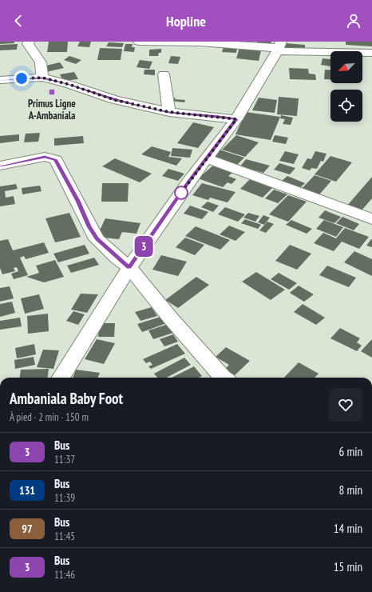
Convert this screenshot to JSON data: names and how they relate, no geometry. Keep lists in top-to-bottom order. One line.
{"places":{"transit":["Primus Ligne A-Ambaniala"]},"lines":["bus line 3"],"north":"bottom left","page":{"header":"Hopline","on_map":"3","heading":["Ambaniala Baby Foot","À pied · 2 min · 150 m"],"list":[{"mark":"3","name":"Bus","note":"11:37","value":"6 min"},{"mark":"131","name":"Bus","note":"11:39","value":"8 min"},{"mark":"97","name":"Bus","note":"11:45","value":"14 min"},{"mark":"3","name":"Bus","note":"11:46","value":"15 min"}]}}
